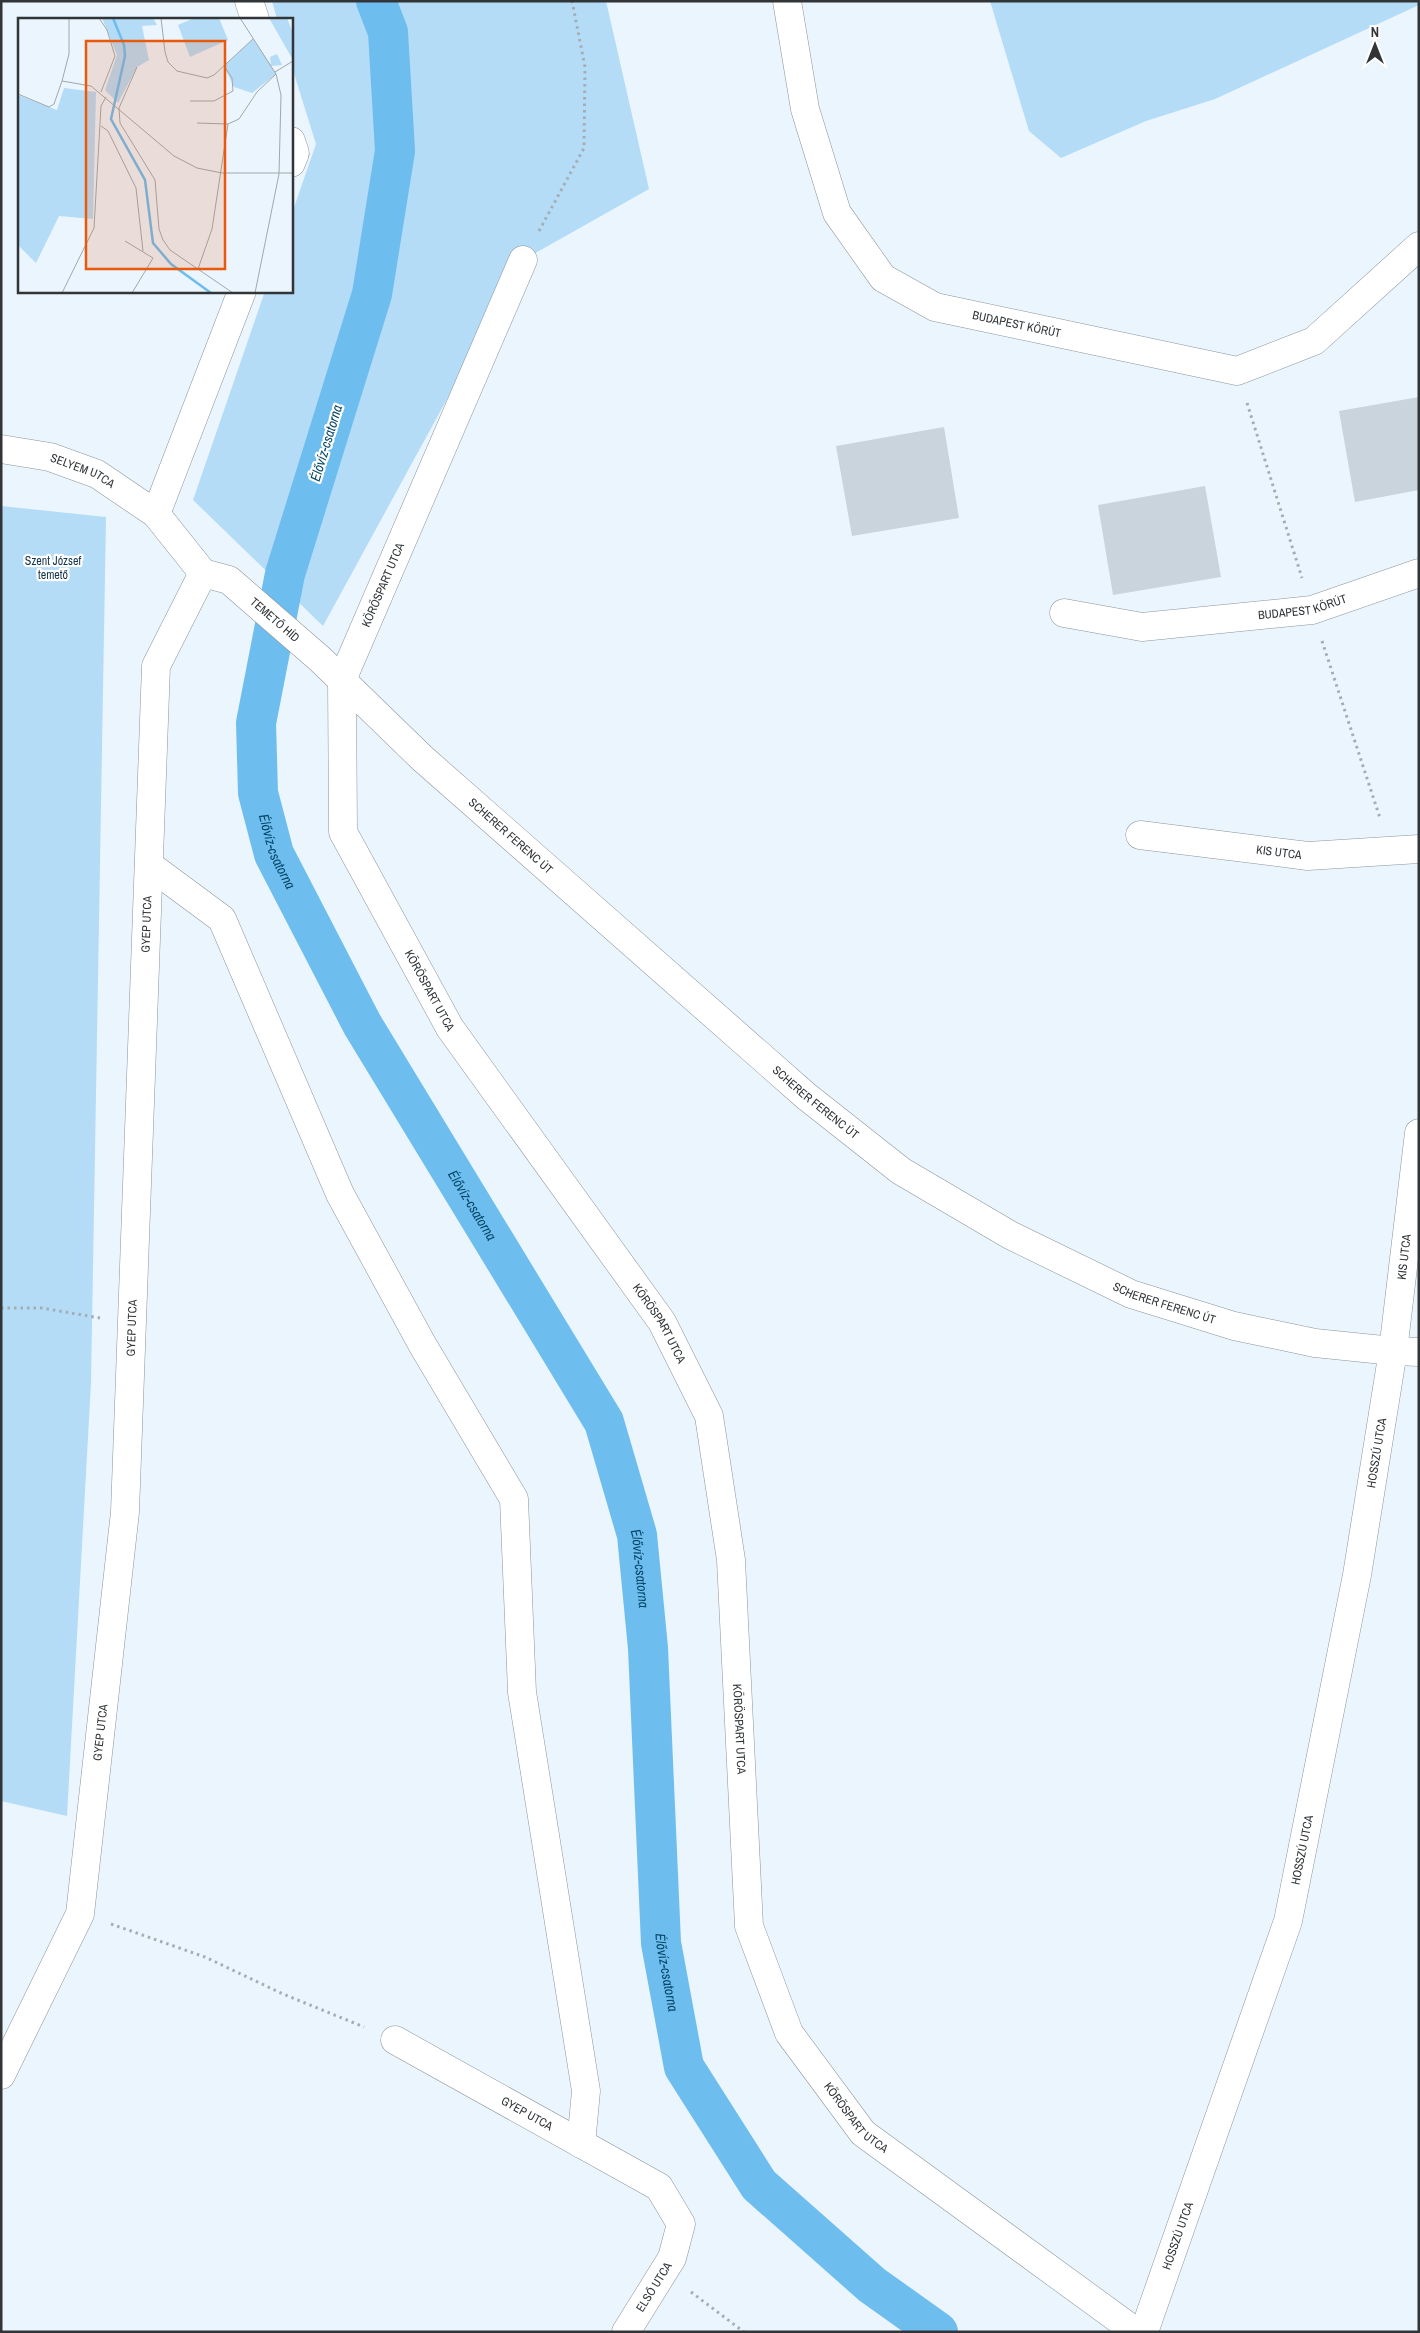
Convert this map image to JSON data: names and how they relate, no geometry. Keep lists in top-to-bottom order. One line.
{"streets":{"street":["BUDAPEST KÖRÚT","SELYEM UTCA","KÖRÖSPART UTCA","TEMETŐ HÍD","SCHERER FERENC ÚT","KIS UTCA","GYEP UTCA","HOSSZÚ UTCA","ELSŐ UTCA"]},"crossings":[["KÖRÖSPART UTCA","SCHERER FERENC ÚT"],["TEMETŐ HÍD","SCHERER FERENC ÚT"],["TEMETŐ HÍD","GYEP UTCA"],["SCHERER FERENC ÚT","KIS UTCA"],["SCHERER FERENC ÚT","HOSSZÚ UTCA"],["KIS UTCA","HOSSZÚ UTCA"],["GYEP UTCA","ELSŐ UTCA"]],"water":["Élővíz-csatorna"],"parks":["Szent József temető"],"north":"top"}
